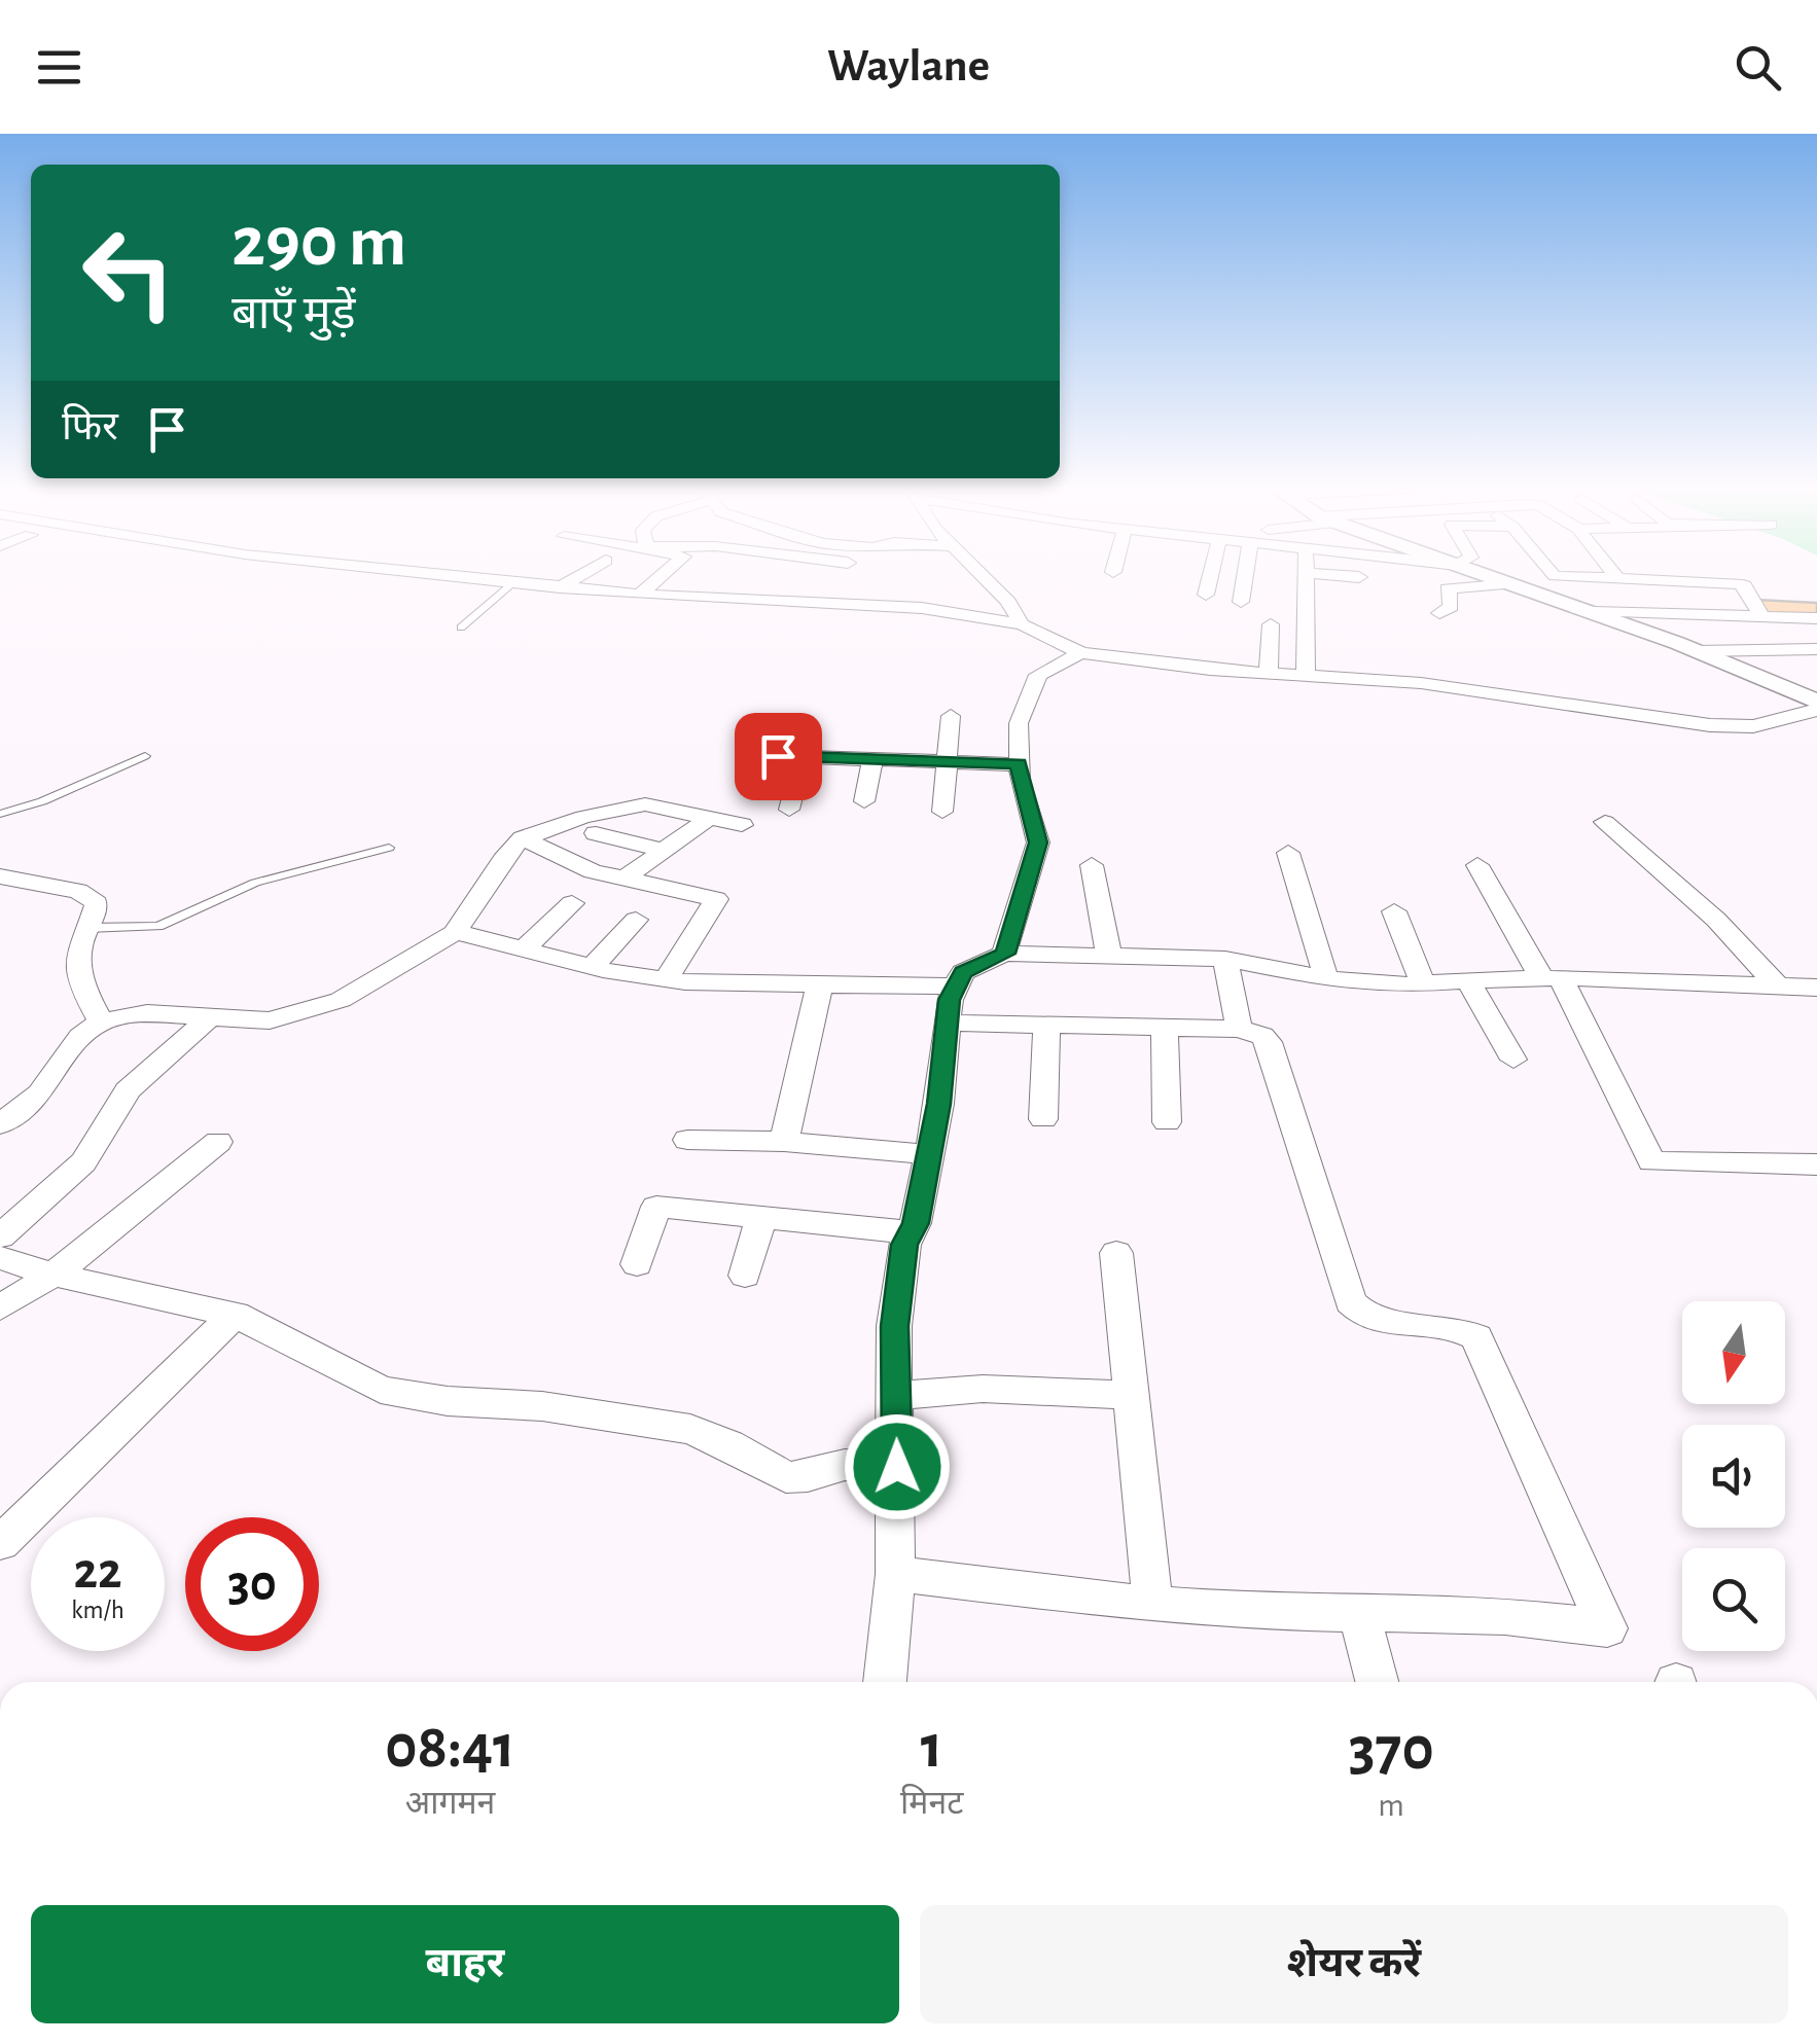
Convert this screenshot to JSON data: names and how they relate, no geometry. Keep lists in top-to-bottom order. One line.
{"north":"bottom","page":{"header":"Waylane","turn":["290 m","बाएँ मुड़ें"],"then":"फिर","speed":"22 km/h","limit":"30","eta":["08:41","आगमन","1","मिनट","370","m"],"buttons":["बाहर","शेयर करें"]}}
